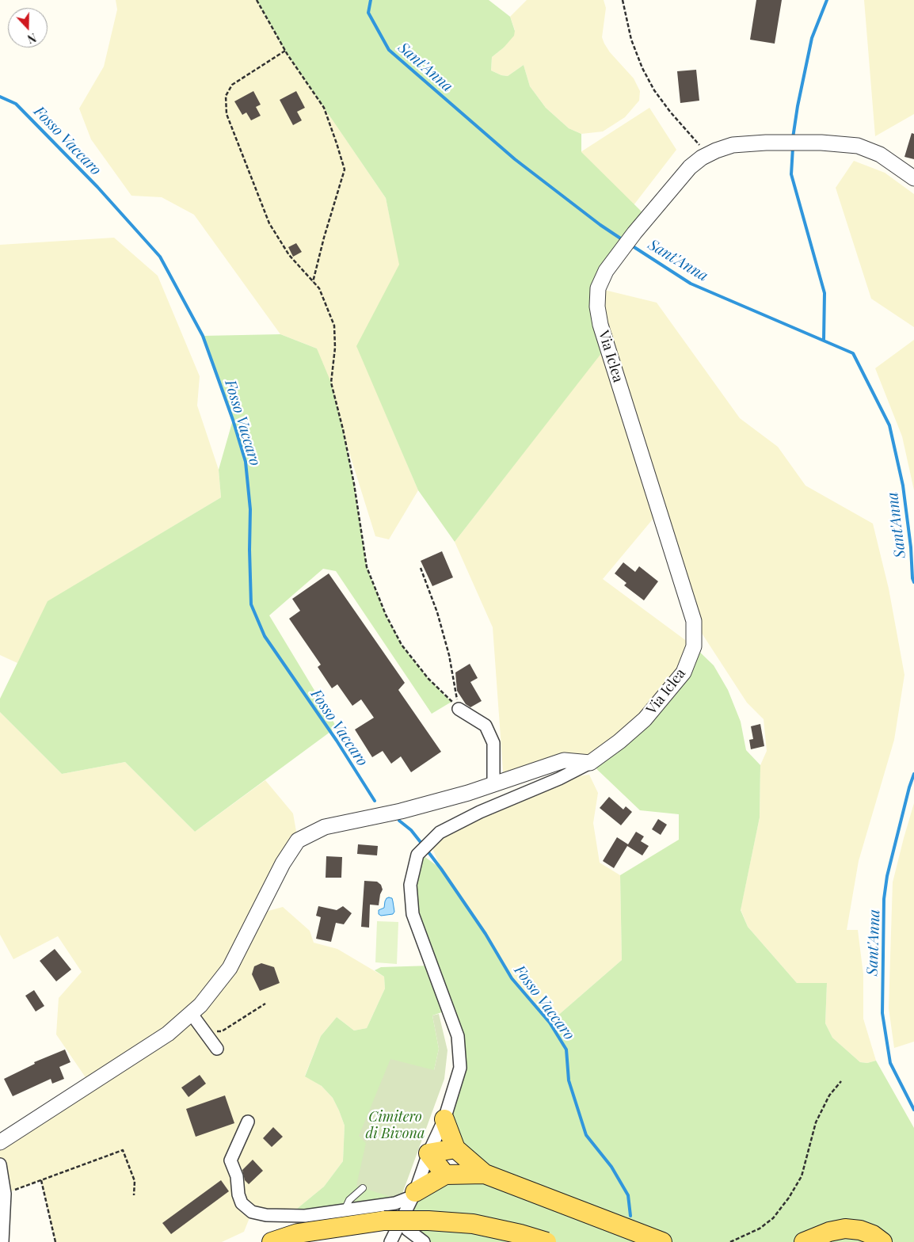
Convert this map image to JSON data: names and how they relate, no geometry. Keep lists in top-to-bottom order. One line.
{"streets":{"street":["Via Iclea"]},"water":["Sant'Anna","Fosso Vaccaro"],"parks":["Cimitero di Bivona"],"north":"bottom"}
